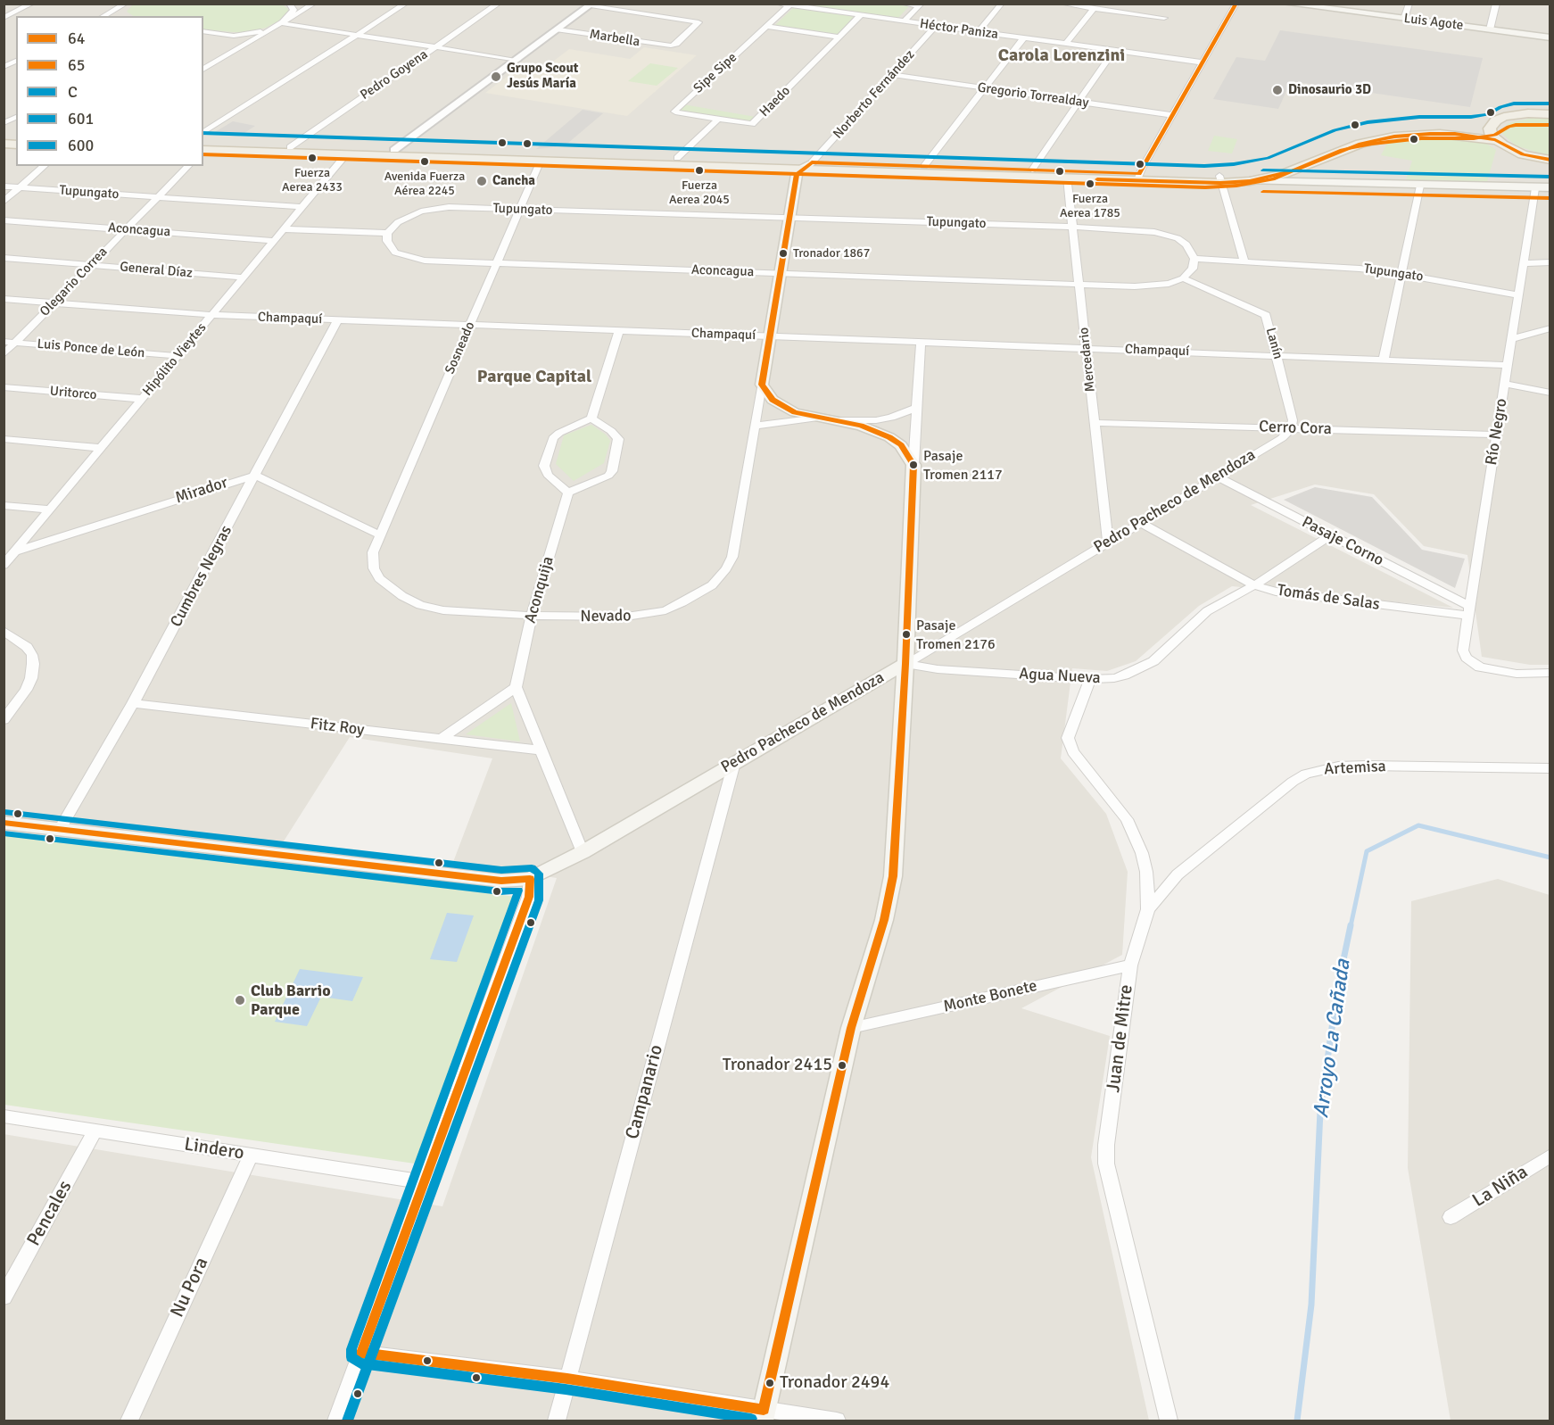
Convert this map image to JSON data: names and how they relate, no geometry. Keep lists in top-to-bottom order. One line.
{"streets":{"main road":["Luis Agote","Pedro Pacheco de Mendoza"],"street":["Héctor Paniza","Marbella","Sipe Sipe","Pedro Goyena","Norberto Fernández","Gregorio Torrealday","Haedo","Tupungato","Aconcagua","General Díaz","Olegario Correa","Champaquí","Lanín","Sosneado","Luis Ponce de León","Hipólito Vieytes","Mercedario","Uritorco","Cerro Cora","Río Negro","Mirador","Pasaje Corno","Cumbres Negras","Aconquija","Tomás de Salas","Nevado","Agua Nueva","Fitz Roy","Artemisa","Monte Bonete","Juan de Mitre","Campanario","Lindero","La Niña","Pencales","Nu Pora"]},"crossings":[["Héctor Paniza","Sipe Sipe"],["Héctor Paniza","Norberto Fernández"],["Héctor Paniza","Haedo"],["Sipe Sipe","Haedo"],["Norberto Fernández","Gregorio Torrealday"],["Tupungato","Aconcagua"],["Tupungato","Olegario Correa"],["Tupungato","Sosneado"],["Tupungato","Hipólito Vieytes"],["Tupungato","Mercedario"],["Tupungato","Río Negro"],["Aconcagua","Olegario Correa"],["Aconcagua","Lanín"],["Aconcagua","Sosneado"],["Aconcagua","Hipólito Vieytes"],["Aconcagua","Mercedario"],["General Díaz","Olegario Correa"],["General Díaz","Hipólito Vieytes"],["Olegario Correa","Champaquí"],["Olegario Correa","Luis Ponce de León"],["Champaquí","Lanín"],["Champaquí","Sosneado"],["Champaquí","Hipólito Vieytes"],["Champaquí","Mercedario"],["Champaquí","Río Negro"],["Champaquí","Cumbres Negras"],["Lanín","Cerro Cora"],["Lanín","Pedro Pacheco de Mendoza"],["Sosneado","Nevado"],["Luis Ponce de León","Hipólito Vieytes"],["Hipólito Vieytes","Uritorco"],["Hipólito Vieytes","Mirador"],["Mercedario","Cerro Cora"],["Mercedario","Pedro Pacheco de Mendoza"],["Cerro Cora","Río Negro"],["Cerro Cora","Pedro Pacheco de Mendoza"],["Río Negro","Pasaje Corno"],["Río Negro","Tomás de Salas"],["Mirador","Cumbres Negras"],["Pedro Pacheco de Mendoza","Pasaje Corno"],["Pedro Pacheco de Mendoza","Tomás de Salas"],["Pedro Pacheco de Mendoza","Agua Nueva"],["Pedro Pacheco de Mendoza","Campanario"],["Pasaje Corno","Tomás de Salas"],["Pasaje Corno","Agua Nueva"],["Cumbres Negras","Fitz Roy"],["Aconquija","Nevado"],["Tomás de Salas","Agua Nueva"],["Agua Nueva","Juan de Mitre"],["Artemisa","Juan de Mitre"],["Monte Bonete","Juan de Mitre"],["Lindero","Pencales"],["Lindero","Nu Pora"]],"districts":["Carola Lorenzini","Parque Capital"],"water":["Arroyo La Cañada"],"places":["Grupo Scout Jesús María","Dinosaurio 3D","Fuerza Aerea 2433","Avenida Fuerza Aérea 2245","Fuerza Aerea 2045","Cancha","Fuerza Aerea 1785","Tronador 1867","Pasaje Tromen 2117","Pasaje Tromen 2176","Club Barrio Parque","Tronador 2415","Tronador 2494"],"lines":["transit line 64","transit line C","transit line 65","transit line 600","transit line 601"],"legend":["64","65","C","601","600"]}
